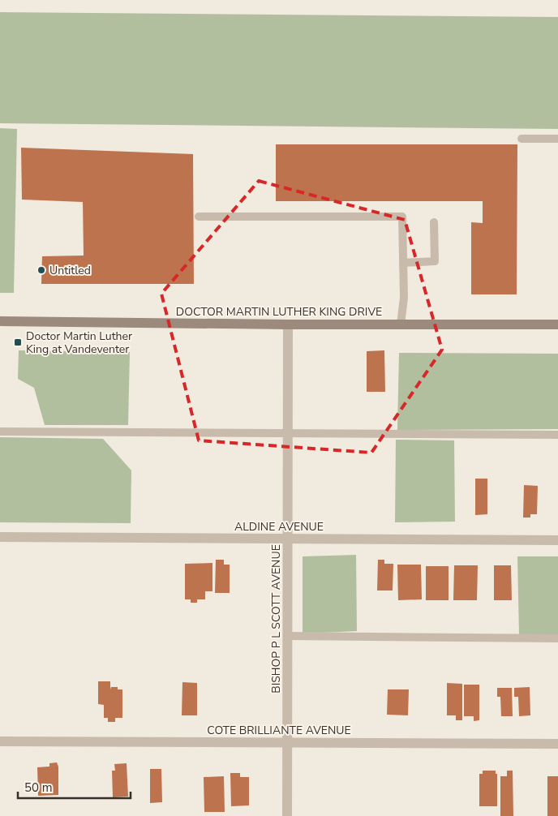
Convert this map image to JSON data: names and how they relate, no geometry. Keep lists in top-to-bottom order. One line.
{"streets":{"main road":["DOCTOR MARTIN LUTHER KING DRIVE"],"street":["ALDINE AVENUE","BISHOP P L SCOTT AVENUE","COTE BRILLIANTE AVENUE"]},"crossings":[["DOCTOR MARTIN LUTHER KING DRIVE","BISHOP P L SCOTT AVENUE"],["ALDINE AVENUE","BISHOP P L SCOTT AVENUE"],["BISHOP P L SCOTT AVENUE","COTE BRILLIANTE AVENUE"]],"places":{"other":["Untitled"],"transit":["Doctor Martin Luther King at Vandeventer"]},"scale_bar":"50 m"}
